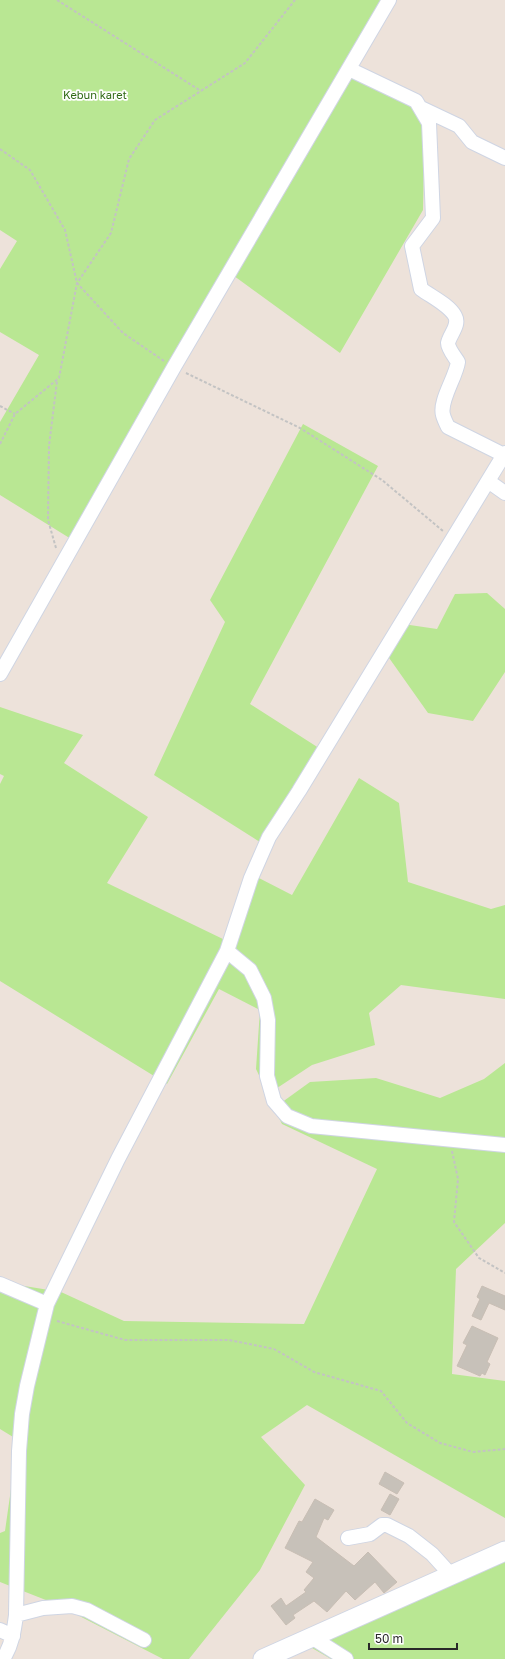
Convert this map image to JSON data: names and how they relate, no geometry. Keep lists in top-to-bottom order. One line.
{"parks":["Kebun karet"],"scale_bar":"50 m"}
